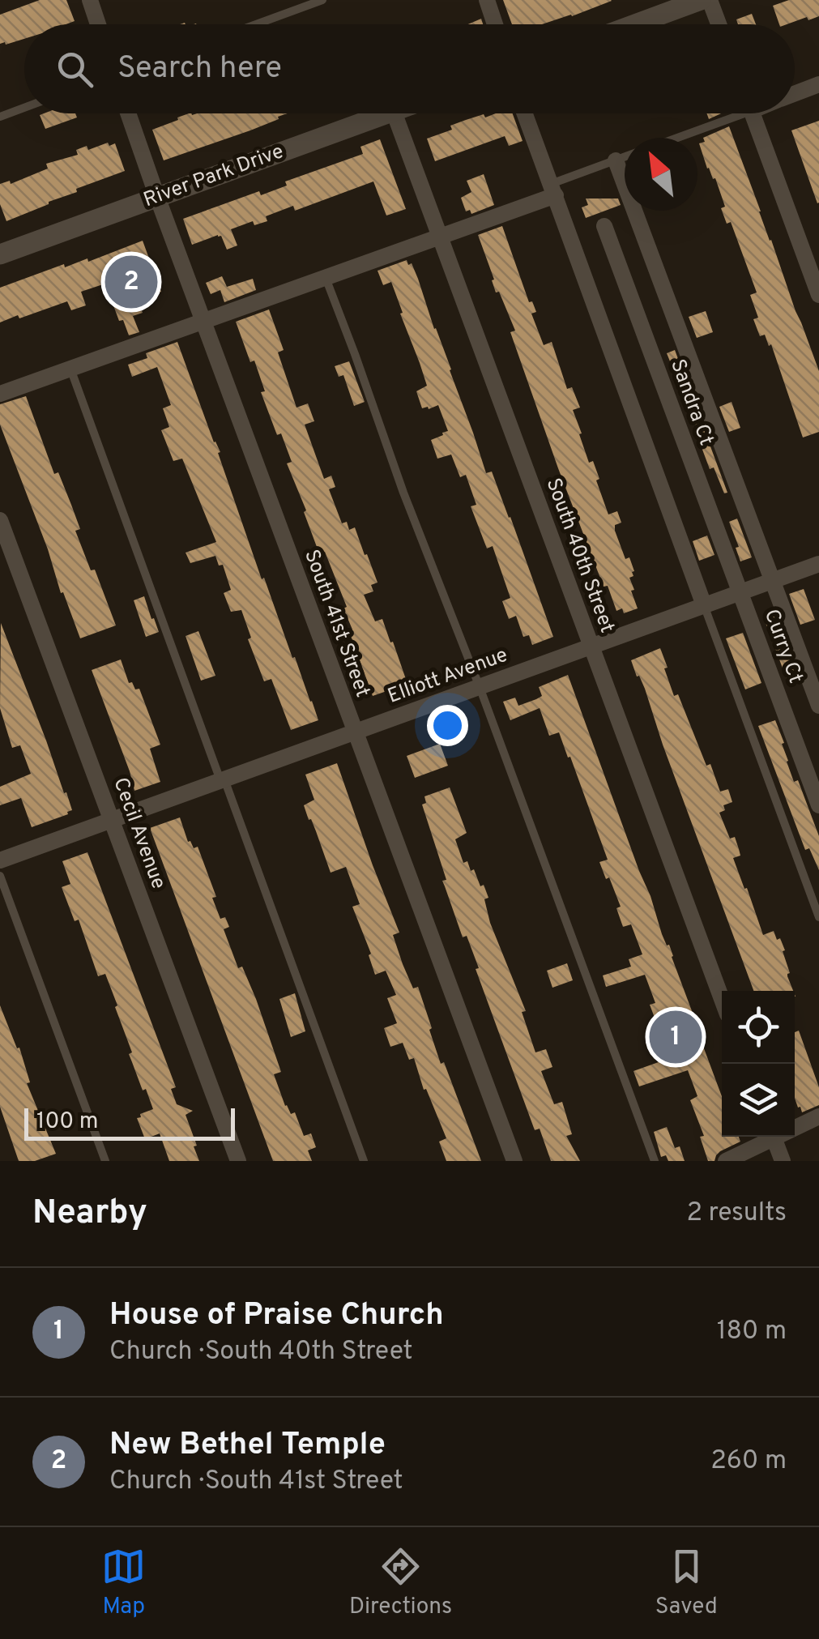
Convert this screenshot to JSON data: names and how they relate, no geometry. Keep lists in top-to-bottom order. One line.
{"streets":{"street":["River Park Drive","Sandra Ct","South 40th Street","South 41st Street","Curry Ct","Elliott Avenue","Cecil Avenue"]},"crossings":[["River Park Drive","South 41st Street"],["Sandra Ct","Curry Ct"],["Sandra Ct","Elliott Avenue"],["South 40th Street","Elliott Avenue"],["South 41st Street","Elliott Avenue"],["Curry Ct","Elliott Avenue"],["Elliott Avenue","Cecil Avenue"]],"scale_bar":"100 m","north":"top left","page":{"search":"Search here","pins":["2","1"],"scale":"100 m","heading":["Nearby","2 results"],"list":[{"mark":"1","name":"House of Praise Church","note":"Church · South 40th Street","value":"180 m"},{"mark":"2","name":"New Bethel Temple","note":"Church · South 41st Street","value":"260 m"}],"nav":["Map","Directions","Saved"]}}
